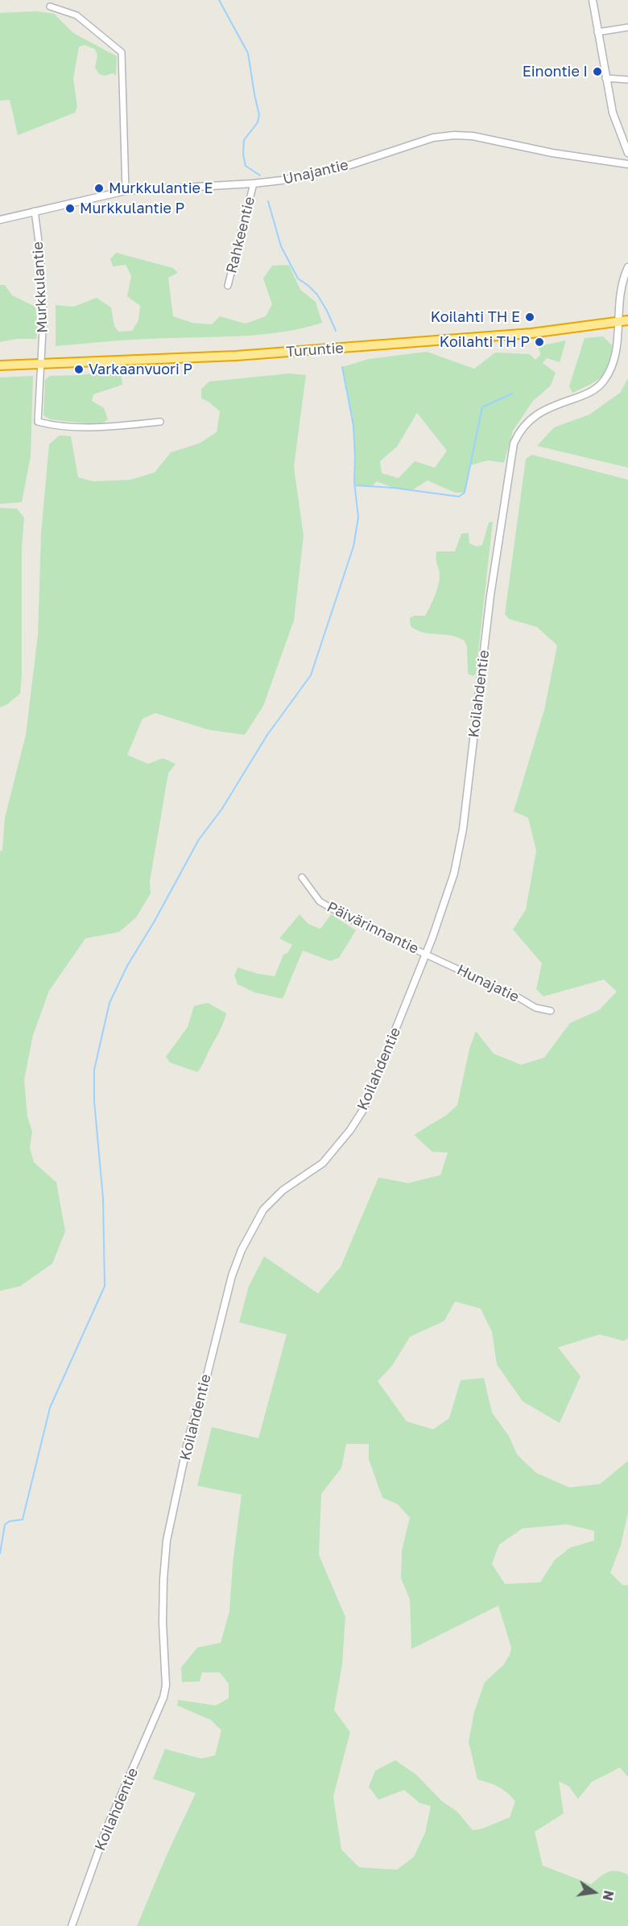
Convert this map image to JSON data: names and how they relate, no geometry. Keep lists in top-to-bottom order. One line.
{"streets":{"highway":["Turuntie"],"street":["Unajantie","Rahkeentie","Murkkulantie","Koilahdentie","Päivärinnantie","Hunajatie"]},"crossings":[["Unajantie","Rahkeentie"],["Unajantie","Murkkulantie"],["Murkkulantie","Turuntie"],["Turuntie","Koilahdentie"],["Koilahdentie","Päivärinnantie"],["Koilahdentie","Hunajatie"],["Päivärinnantie","Hunajatie"]],"places":["Einontie I","Murkkulantie E","Murkkulantie P","Koilahti TH E","Koilahti TH P","Varkaanvuori P"],"north":"right"}
